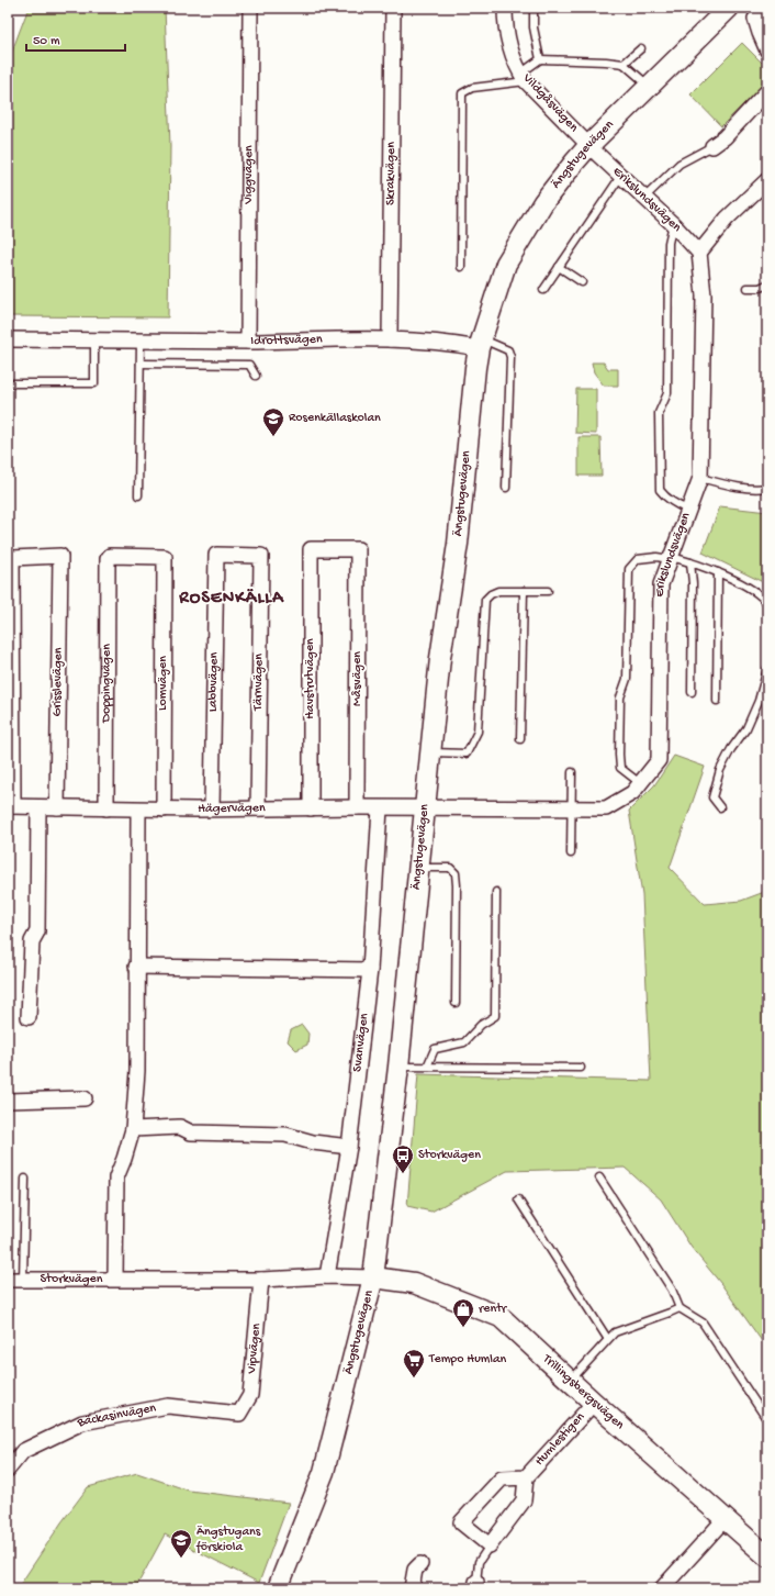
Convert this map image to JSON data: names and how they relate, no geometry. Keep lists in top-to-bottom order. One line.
{"streets":{"street":["Vildgåsvägen","Ängstugevägen","Skrakvägen","Viggvägen","Erikslundsvägen","Idrottsvägen","Havstrutvägen","Måsvägen","Grisslevägen","Labbvägen","Tärnvägen","Doppingvägen","Lomvägen","Hägervägen","Svanvägen","Storkvägen","Vipvägen","Trillingsbergsvägen","Bäckasinvägen","Humlestigen"]},"crossings":[["Vildgåsvägen","Ängstugevägen"],["Vildgåsvägen","Erikslundsvägen"],["Ängstugevägen","Erikslundsvägen"],["Ängstugevägen","Idrottsvägen"],["Ängstugevägen","Hägervägen"],["Ängstugevägen","Storkvägen"],["Ängstugevägen","Trillingsbergsvägen"],["Skrakvägen","Idrottsvägen"],["Viggvägen","Idrottsvägen"],["Erikslundsvägen","Hägervägen"],["Havstrutvägen","Måsvägen"],["Havstrutvägen","Hägervägen"],["Måsvägen","Hägervägen"],["Grisslevägen","Hägervägen"],["Labbvägen","Tärnvägen"],["Labbvägen","Hägervägen"],["Tärnvägen","Hägervägen"],["Doppingvägen","Lomvägen"],["Doppingvägen","Hägervägen"],["Lomvägen","Hägervägen"],["Hägervägen","Svanvägen"],["Svanvägen","Storkvägen"],["Storkvägen","Vipvägen"],["Storkvägen","Trillingsbergsvägen"],["Vipvägen","Bäckasinvägen"],["Trillingsbergsvägen","Humlestigen"]],"districts":["ROSENKÄLLA"],"places":{"school or university":["Rosenkällaskolan","Ängstugans förskiola"],"bus stop":["Storkvägen"],"shop":["rentr"],"supermarket":["Tempo Humlan"]},"scale_bar":"50 m"}
